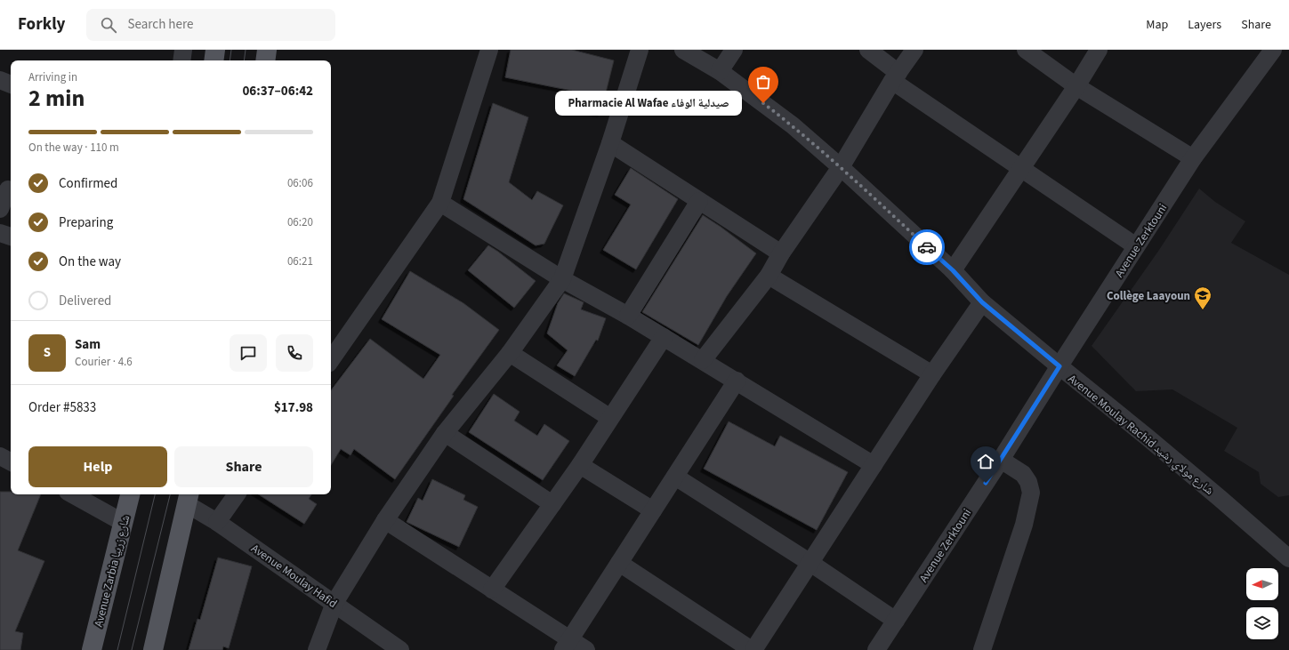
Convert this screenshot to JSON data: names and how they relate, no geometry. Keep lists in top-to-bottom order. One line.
{"streets":{"main road":["Avenue Zarbia شارع زربيا"],"street":["Avenue Zerktouni","Avenue Moulay Rachid شارع مولاي رشيد","Avenue Moulay Hafid"]},"crossings":[["Avenue Zerktouni","Avenue Moulay Rachid شارع مولاي رشيد"]],"places":{"other":["Pharmacie Al Wafae صيدلية الوفاء"],"school or university":["Collège Laayoun"]},"north":"left","page":{"header":"Forkly","search":"Search here","nav":["Map","Layers","Share"],"heading":["2 min","Arriving in","06:37–06:42"],"panel":["Sam","Courier · 4.6","Order #5833","$17.98"],"bubble":"Pharmacie Al Wafae صيدلية الوفاء","bar":"On the way · 110 m","list":[["Confirmed","06:06"],["Preparing","06:20"],["On the way","06:21"],"Delivered"],"round":"S","buttons":["Help","Share"]}}
